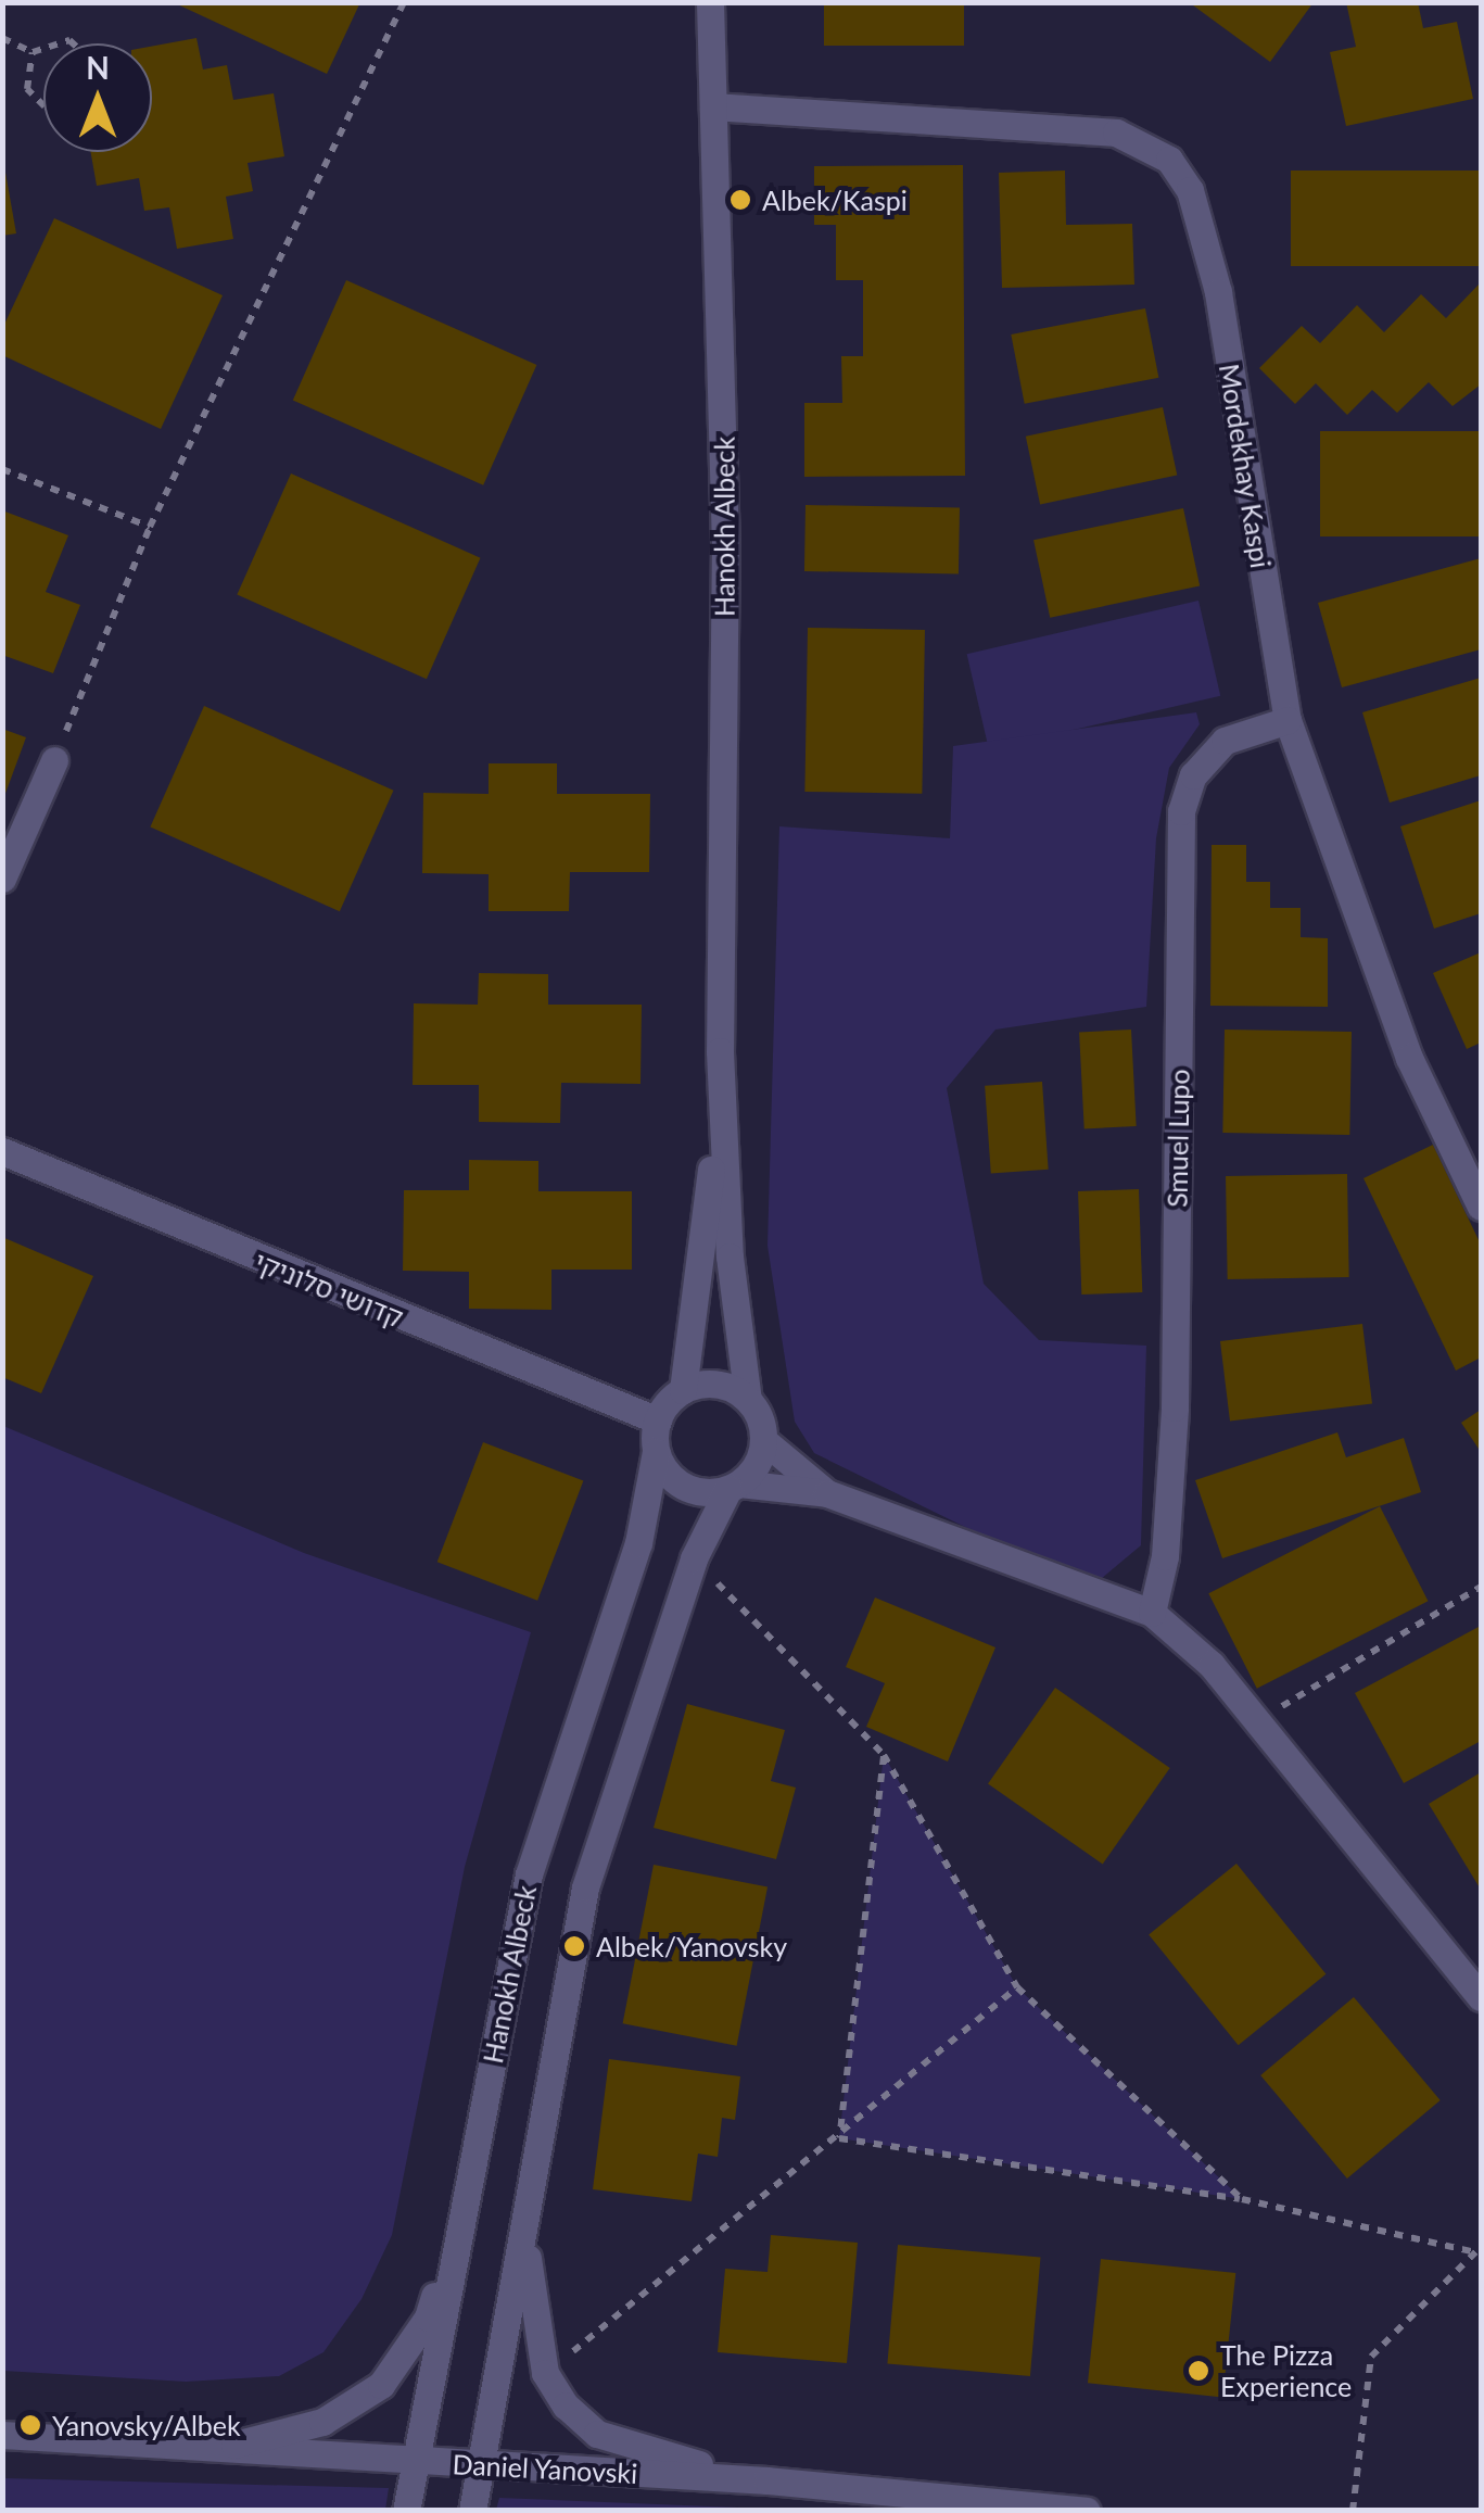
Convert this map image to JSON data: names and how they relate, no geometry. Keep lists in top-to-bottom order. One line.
{"streets":{"street":["Mordekhay Kaspi","Hanokh Albeck","Smuel Lupo","קדושי סלוניקי","Daniel Yanovski"]},"crossings":[["Mordekhay Kaspi","Hanokh Albeck"],["Mordekhay Kaspi","Smuel Lupo"],["Hanokh Albeck","קדושי סלוניקי"],["Hanokh Albeck","Daniel Yanovski"]],"places":["Albek/Kaspi","Albek/Yanovsky","The Pizza Experience","Yanovsky/Albek"],"north":"top"}
